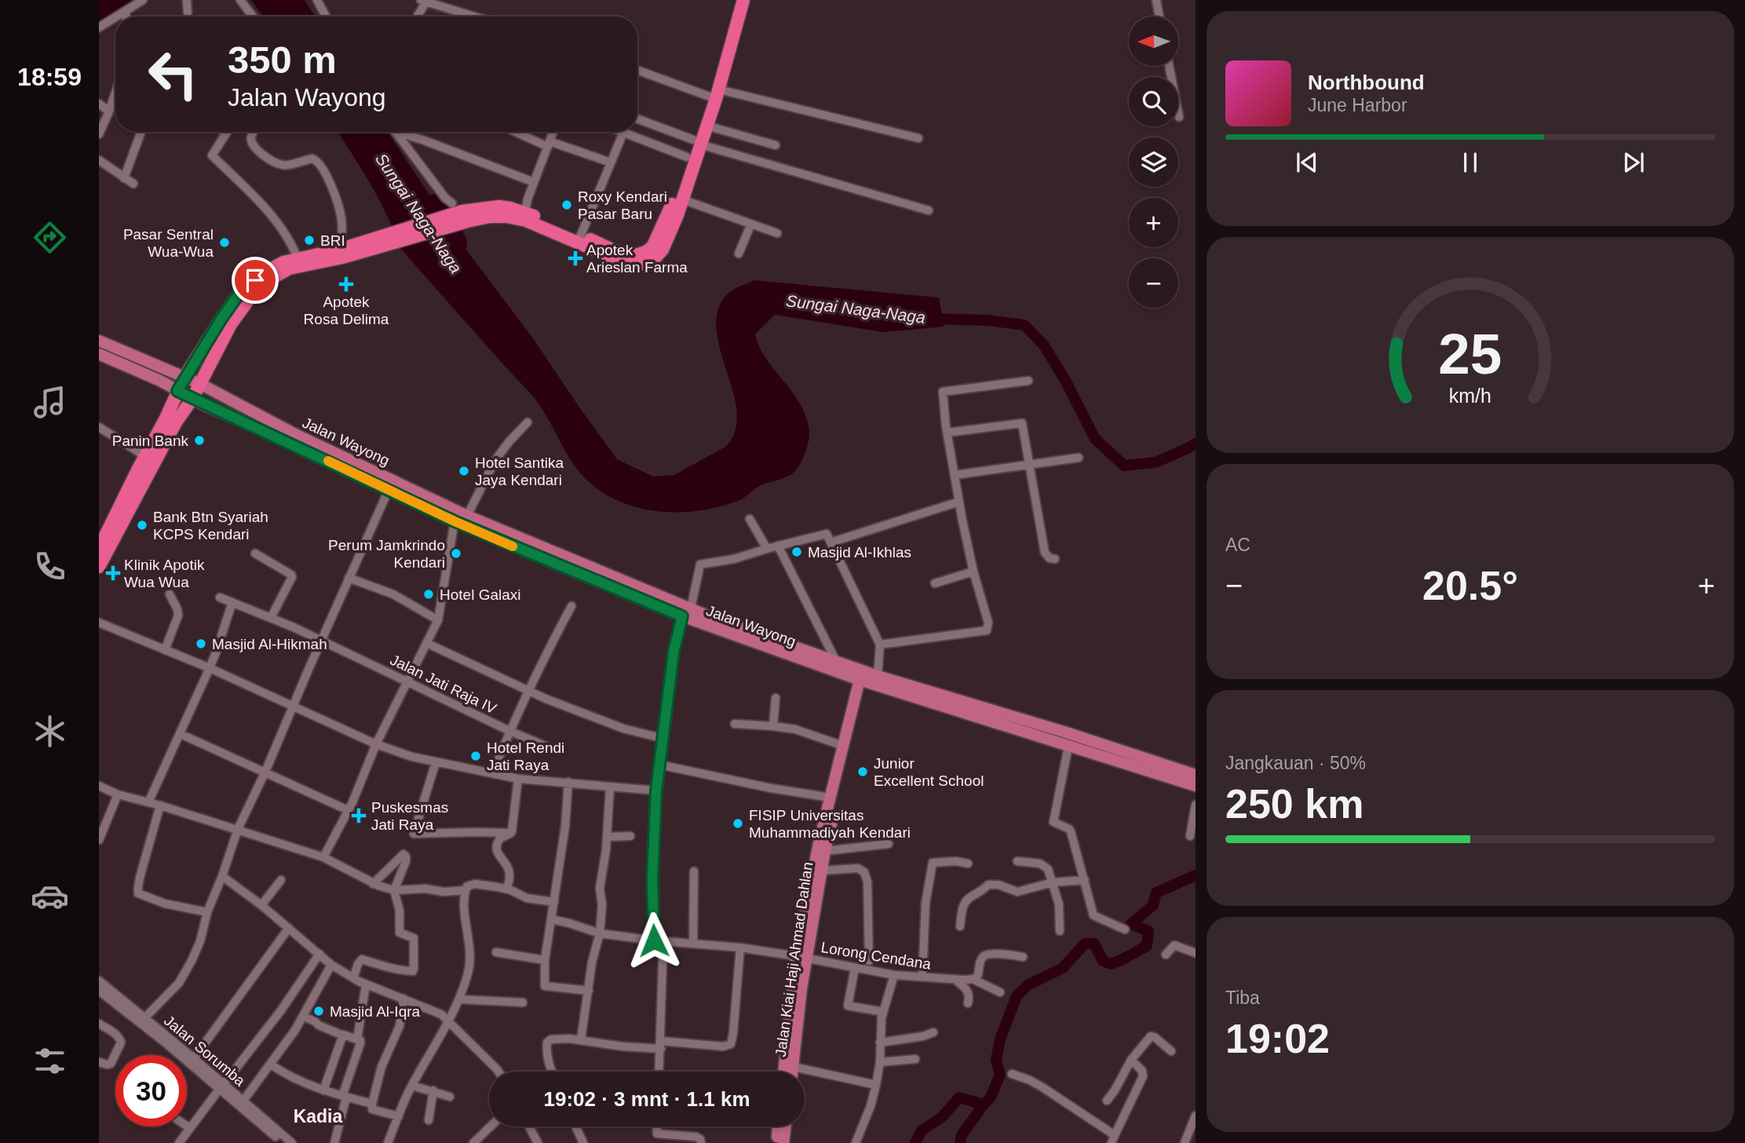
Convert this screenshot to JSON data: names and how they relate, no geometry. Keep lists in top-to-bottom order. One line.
{"streets":{"main road":["Jalan Wayong","Jalan Kiai Haji Ahmad Dahlan"],"street":["Jalan Jati Raja IV","Lorong Cendana","Jalan Sorumba"]},"crossings":[["Jalan Wayong","Jalan Kiai Haji Ahmad Dahlan"],["Lorong Cendana","Jalan Kiai Haji Ahmad Dahlan"]],"districts":["Kadia"],"water":["Sungai Naga-Naga"],"places":{"other":["Roxy Kendari Pasar Baru","BRI","Pasar Sentral Wua-Wua","Panin Bank","Hotel Santika Jaya Kendari","Bank Btn Syariah KCPS Kendari","Masjid Al-Ikhlas","Perum Jamkrindo Kendari","Hotel Galaxi","Masjid Al-Hikmah","Hotel Rendi Jati Raya","Junior Excellent School","FISIP Universitas Muhammadiyah Kendari","Masjid Al-Iqra"],"health":["Apotek Arieslan Farma","Apotek Rosa Delima","Klinik Apotik Wua Wua","Puskesmas Jati Raya"]},"north":"left","page":{"tabs":"18:59","map_buttons":["+","−"],"turn":["350 m","Jalan Wayong"],"song":["Northbound","June Harbor"],"tile":["AC",["Jangkauan · 50%","250 km"],["Tiba","19:02"]],"heat":["−","20.5°","+"],"limit":"30","trip":"19:02 · 3 mnt · 1.1 km","gauge":["25","km/h"]}}
